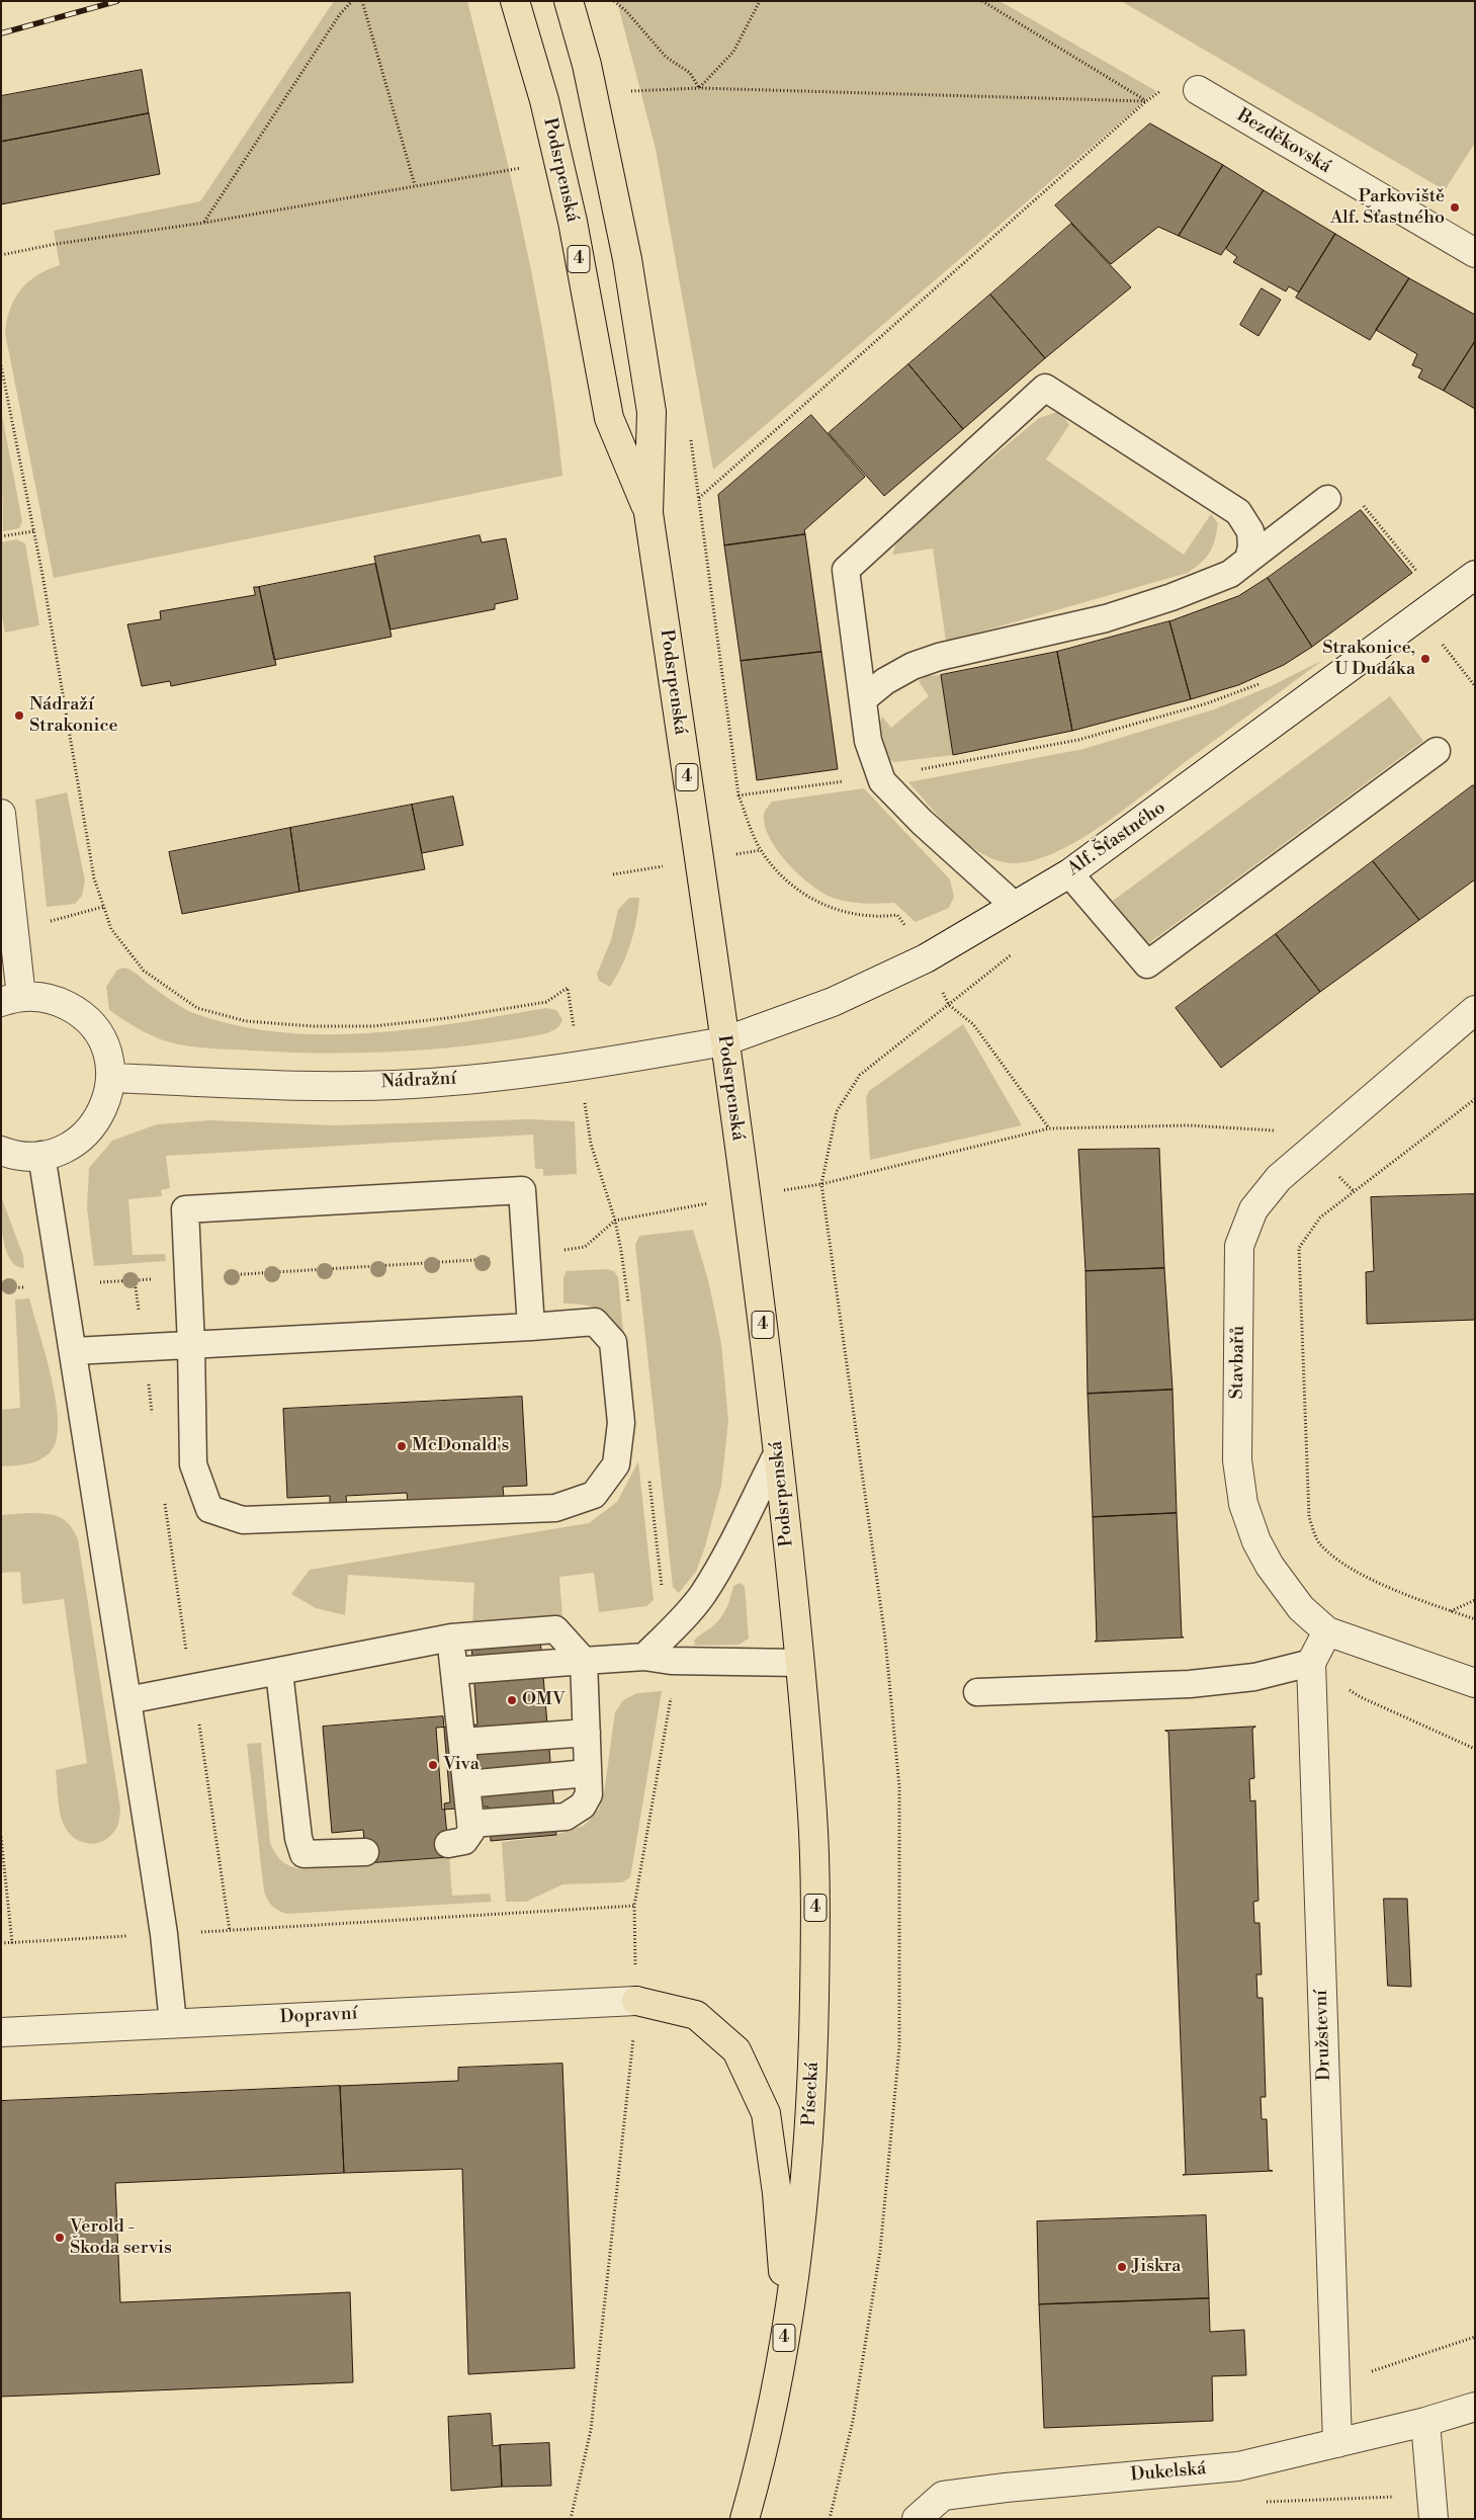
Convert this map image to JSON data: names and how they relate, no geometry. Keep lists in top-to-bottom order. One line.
{"streets":{"main road":["Podsrpenská","4","Písecká"],"street":["Bezděkovská","Alf. Šťastného","Nádražní","Stavbařů","Dopravní","Družstevní","Dukelská"]},"crossings":[["Podsrpenská","Alf. Šťastného"],["Podsrpenská","Nádražní"],["Podsrpenská","Písecká"],["Alf. Šťastného","Nádražní"],["Stavbařů","Družstevní"],["Družstevní","Dukelská"]],"places":["Parkoviště Alf. Šťastného","Strakonice, U Dudáka","Nádraží Strakonice","McDonald's","OMV","Viva","Verold - Škoda servis","Jiskra"]}
